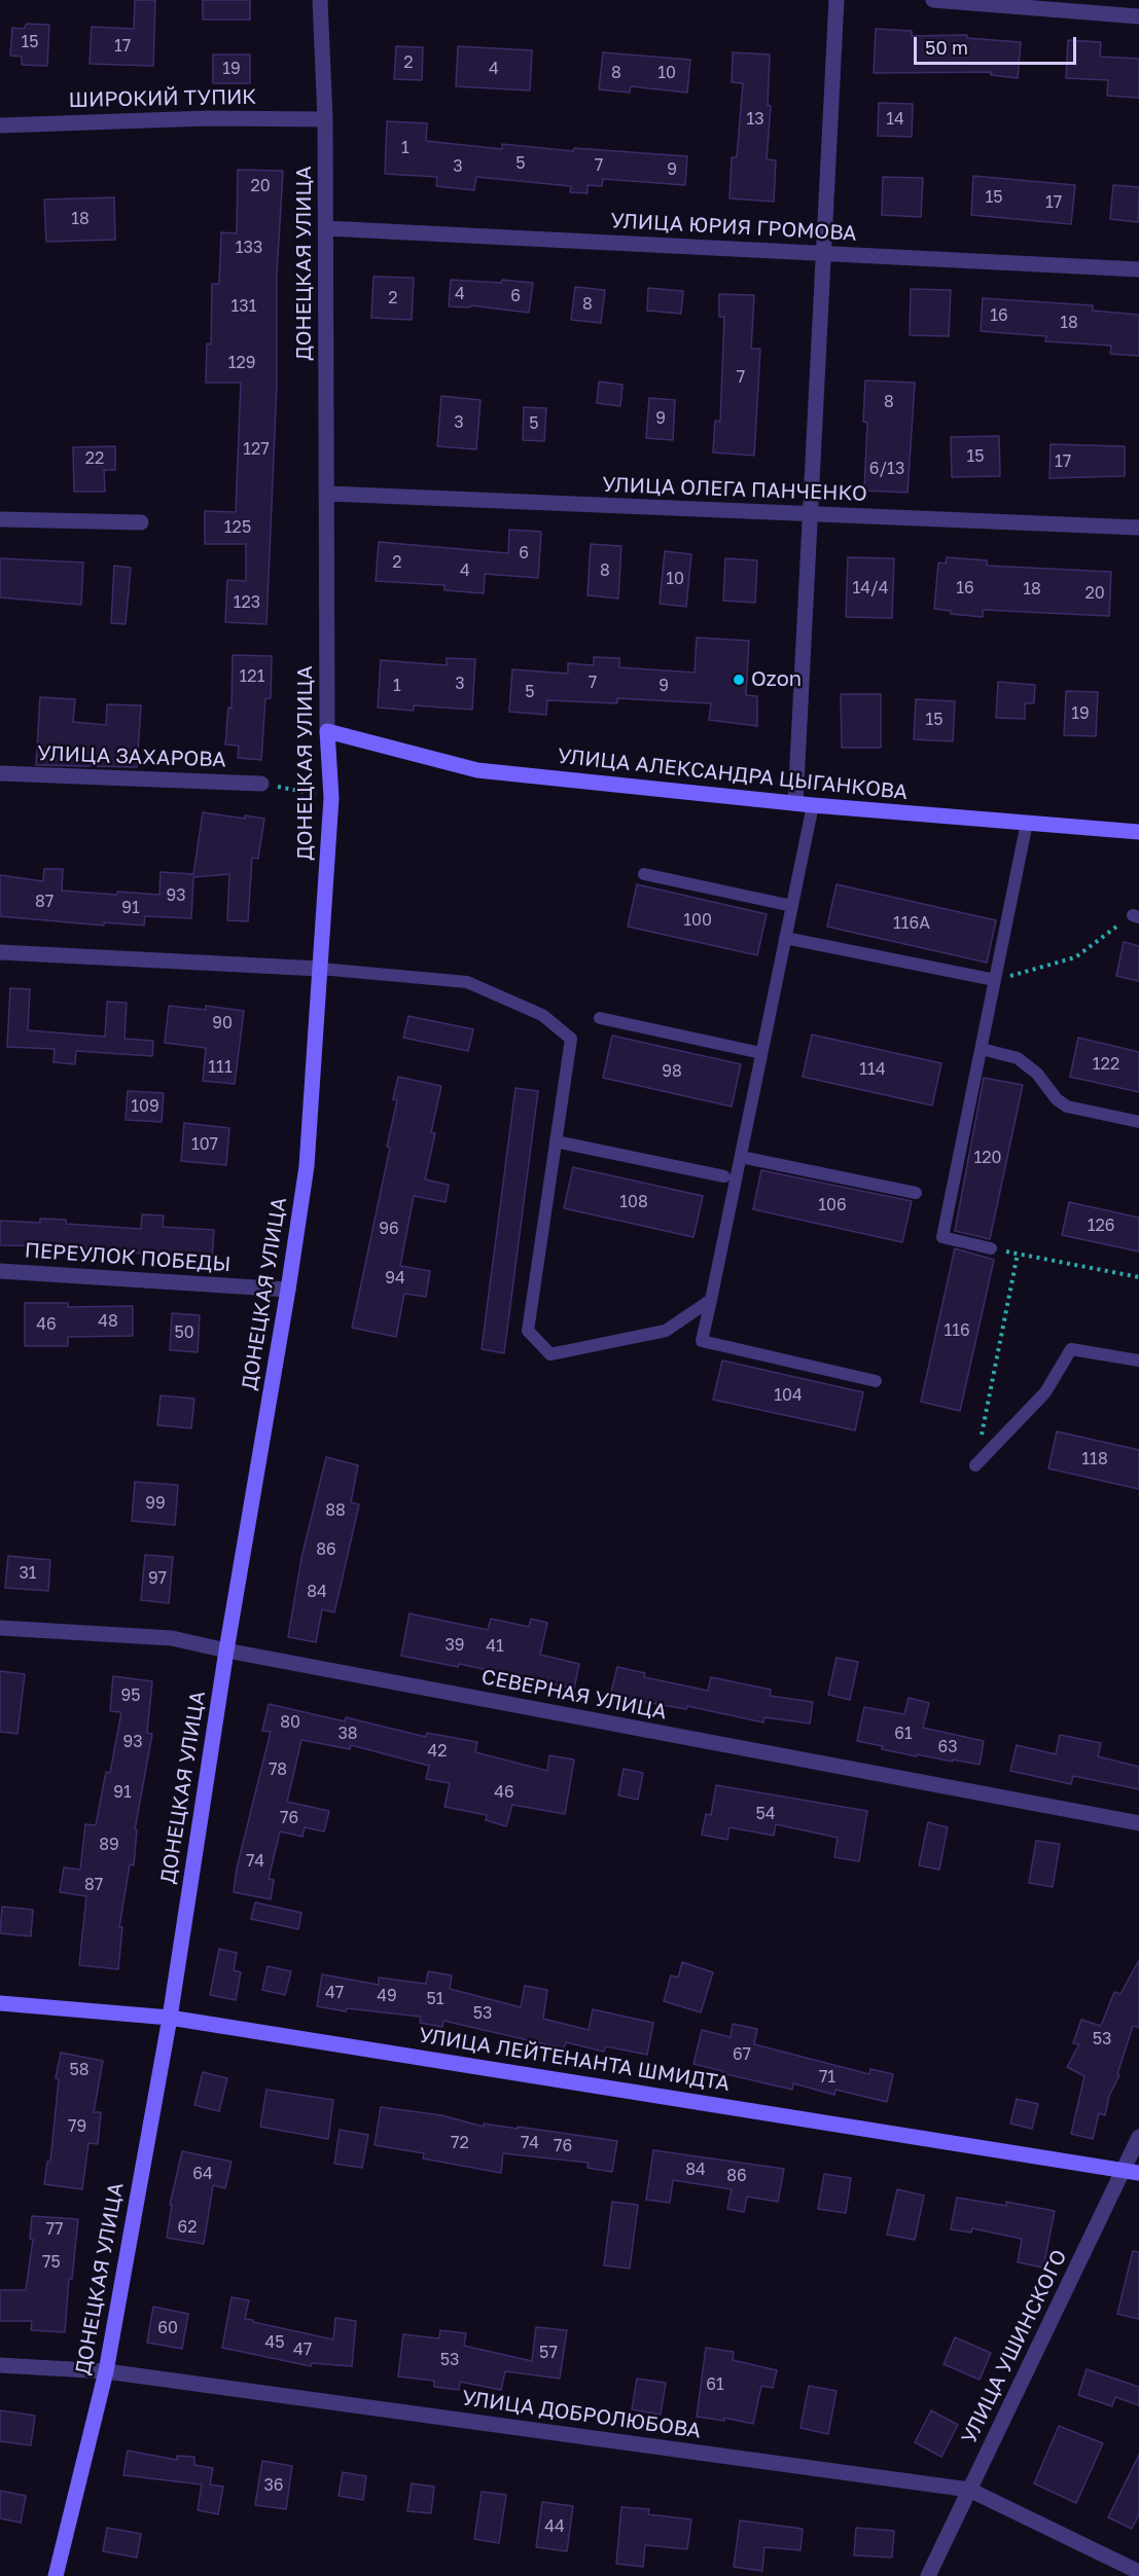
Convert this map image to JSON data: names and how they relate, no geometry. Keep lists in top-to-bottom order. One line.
{"streets":{"street":["ШИРОКИЙ ТУПИК","УЛИЦА ЮРИЯ ГРОМОВА","ДОНЕЦКАЯ УЛИЦА","УЛИЦА ОЛЕГА ПАНЧЕНКО","УЛИЦА ЗАХАРОВА","УЛИЦА АЛЕКСАНДРА ЦЫГАНКОВА","ПЕРЕУЛОК ПОБЕДЫ","СЕВЕРНАЯ УЛИЦА","УЛИЦА ЛЕЙТЕНАНТА ШМИДТА","УЛИЦА УШИНСКОГО","УЛИЦА ДОБРОЛЮБОВА"]},"crossings":[["ШИРОКИЙ ТУПИК","ДОНЕЦКАЯ УЛИЦА"],["УЛИЦА ЮРИЯ ГРОМОВА","ДОНЕЦКАЯ УЛИЦА"],["ДОНЕЦКАЯ УЛИЦА","УЛИЦА ОЛЕГА ПАНЧЕНКО"],["ДОНЕЦКАЯ УЛИЦА","УЛИЦА АЛЕКСАНДРА ЦЫГАНКОВА"],["ДОНЕЦКАЯ УЛИЦА","ПЕРЕУЛОК ПОБЕДЫ"],["ДОНЕЦКАЯ УЛИЦА","СЕВЕРНАЯ УЛИЦА"],["ДОНЕЦКАЯ УЛИЦА","УЛИЦА ЛЕЙТЕНАНТА ШМИДТА"],["ДОНЕЦКАЯ УЛИЦА","УЛИЦА ДОБРОЛЮБОВА"],["УЛИЦА ЛЕЙТЕНАНТА ШМИДТА","УЛИЦА УШИНСКОГО"],["УЛИЦА УШИНСКОГО","УЛИЦА ДОБРОЛЮБОВА"]],"places":["Ozon"],"house_numbers":["15","17","2","19","4","8","10","13","14","1","5","7","3","9","20","15","17","18","133","4","6","2","8","131","16","18","129","7","8","9","3","5","127","15","22","17","6/13","125","6","2","4","8","10","14/4","16","18","20","123","121","7","3","1","9","5","19","15","93","87","91","100","116А","90","122","111","114","98","109","107","120","108","106","126","96","94","48","46","116","50","104","118","99","88","86","31","97","84","39","41","95","80","38","61","93","63","42","78","91","46","54","76","89","74","87","47","49","51","53","53","67","58","71","79","72","74","76","84","64","86","62","77","75","60","45","47","57","53","61","36","44"],"scale_bar":"50 m"}
